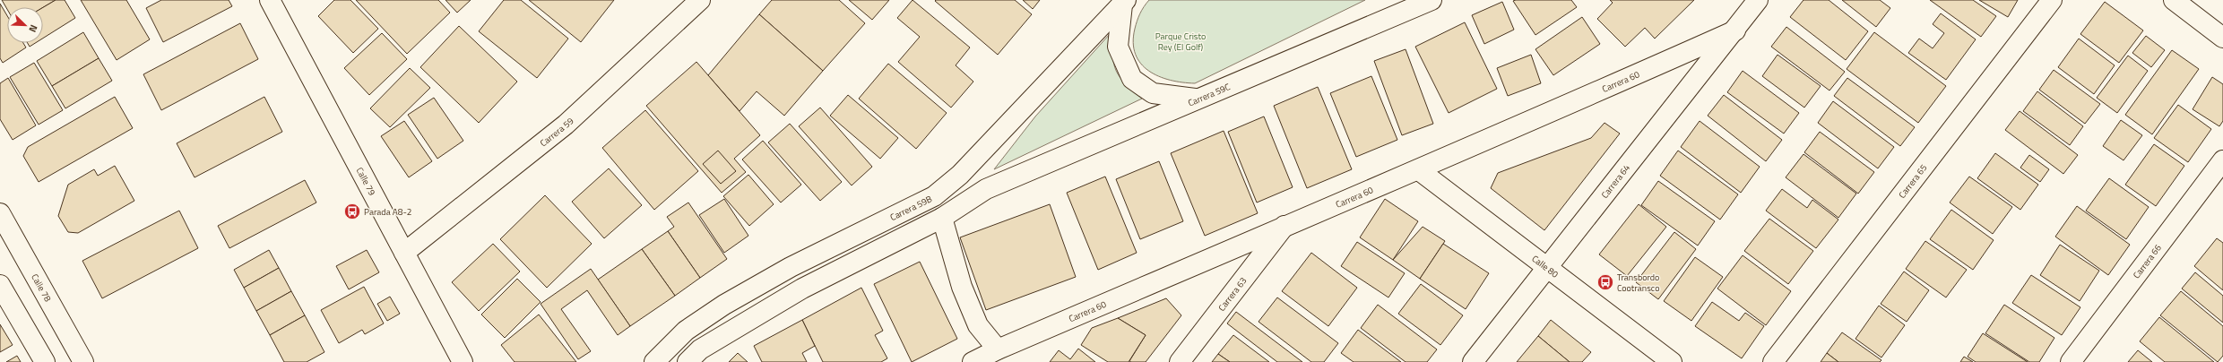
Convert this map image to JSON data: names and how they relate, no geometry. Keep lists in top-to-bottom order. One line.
{"streets":{"street":["Carrera 60","Carrera 59C","Carrera 59","Calle 79","Carrera 64","Carrera 65","Carrera 59B","Carrera 66","Calle 80","Calle 78","Carrera 63"]},"crossings":[["Carrera 60","Carrera 64"],["Carrera 60","Calle 80"],["Carrera 60","Carrera 63"],["Carrera 59","Calle 79"],["Carrera 64","Calle 80"]],"parks":["Parque Cristo Rey (El Golf)"],"places":{"bus stop":["Parada A8-2","Transbordo Cootransco"]},"north":"bottom right"}
